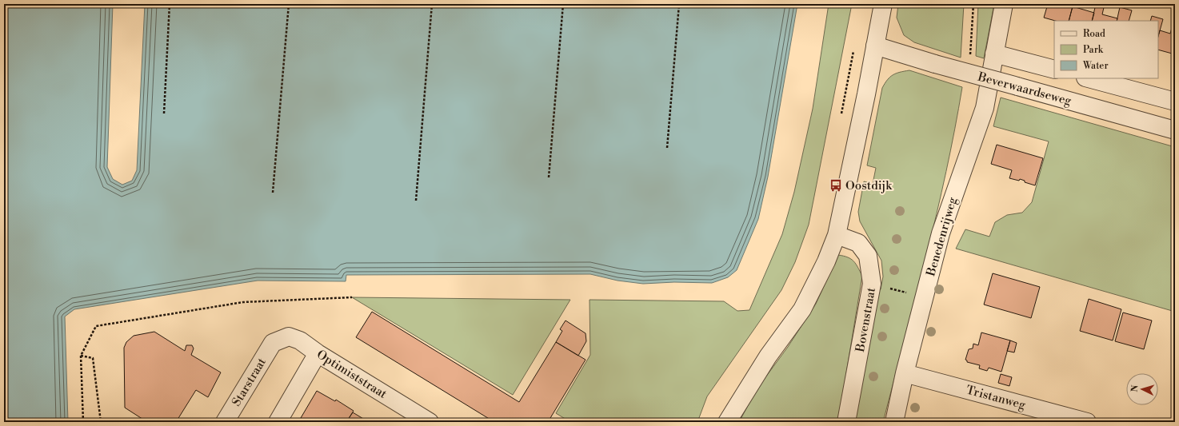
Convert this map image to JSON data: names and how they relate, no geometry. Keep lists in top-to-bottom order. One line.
{"streets":{"street":["Beverwaardseweg","Benedenrijweg","Bovenstraat","Optimiststraat","Starstraat","Tristanweg"]},"crossings":[["Benedenrijweg","Tristanweg"],["Optimiststraat","Starstraat"]],"places":{"bus stop":["Oostdijk"]},"legend":["Road","Park","Water"],"north":"left"}
